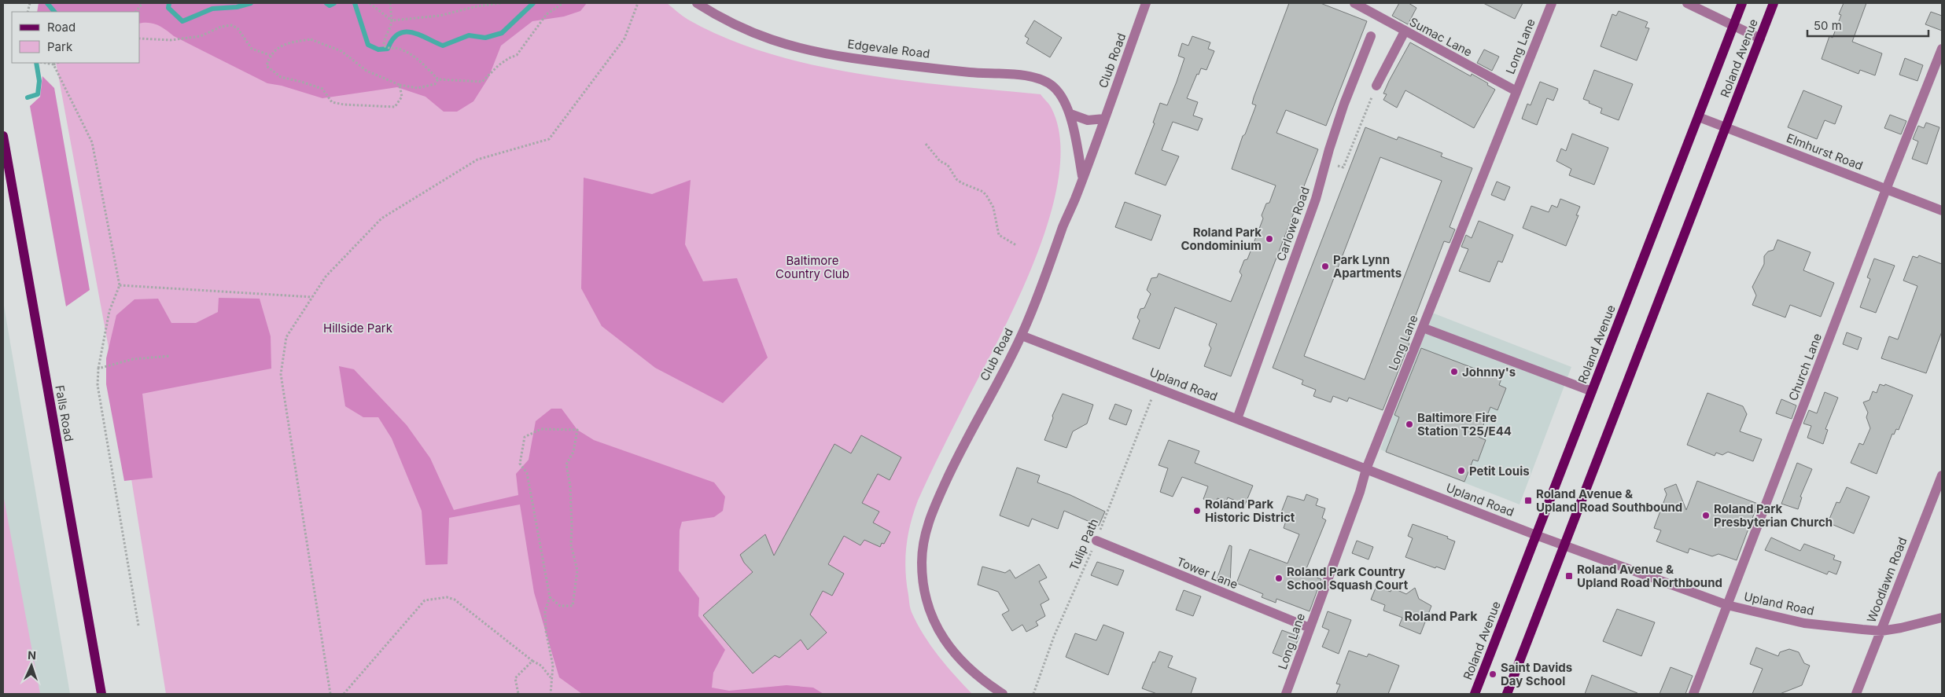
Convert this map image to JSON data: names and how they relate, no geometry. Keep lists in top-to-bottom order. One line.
{"streets":{"main road":["Roland Avenue","Falls Road"],"street":["Sumac Lane","Long Lane","Edgevale Road","Club Road","Elmhurst Road","Carlowe Road","Church Lane","Upland Road","Tower Lane","Woodlawn Road"],"path":["Tulip Path"]},"crossings":[["Sumac Lane","Long Lane"],["Long Lane","Upland Road"],["Long Lane","Tower Lane"],["Edgevale Road","Club Road"],["Roland Avenue","Elmhurst Road"],["Roland Avenue","Upland Road"],["Club Road","Upland Road"],["Elmhurst Road","Church Lane"],["Carlowe Road","Upland Road"],["Church Lane","Upland Road"],["Upland Road","Woodlawn Road"],["Tulip Path","Tower Lane"]],"districts":["Roland Park"],"parks":["Baltimore Country Club","Hillside Park"],"places":{"other":["Roland Park Condominium","Park Lynn Apartments","Johnny's","Baltimore Fire Station T25/E44","Petit Louis","Roland Park Historic District","Roland Park Presbyterian Church","Roland Park Country School Squash Court","Saint Davids Day School"],"transit":["Roland Avenue & Upland Road Southbound","Roland Avenue & Upland Road Northbound"]},"legend":["Road","Park"],"scale_bar":"50 m","north":"top"}
